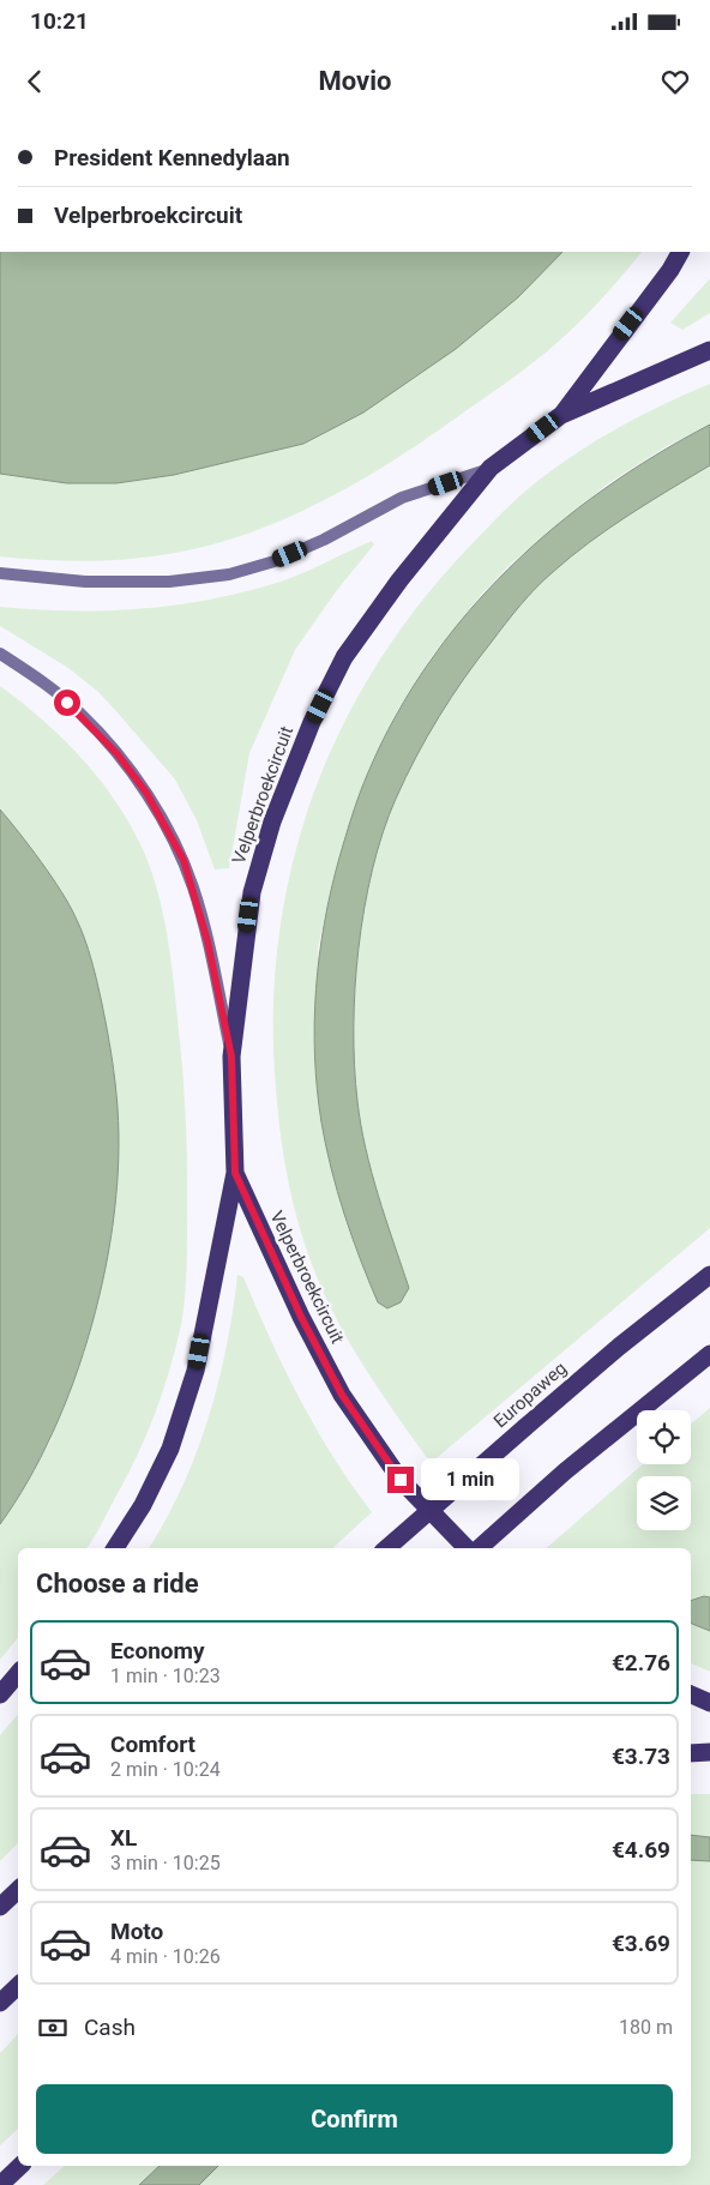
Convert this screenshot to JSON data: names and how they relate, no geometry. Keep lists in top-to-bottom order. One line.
{"streets":{"highway":["Velperbroekcircuit","Europaweg"]},"page":{"status":"10:21","header":"Movio","banner":["President Kennedylaan","Velperbroekcircuit"],"bubble":"1 min","heading":"Choose a ride","list":[{"name":"Economy","note":"1 min · 10:23","value":"€2.76"},{"name":"Comfort","note":"2 min · 10:24","value":"€3.73"},{"name":"XL","note":"3 min · 10:25","value":"€4.69"},{"name":"Moto","note":"4 min · 10:26","value":"€3.69"}],"pay":["Cash","180 m"],"buttons":"Confirm"}}
